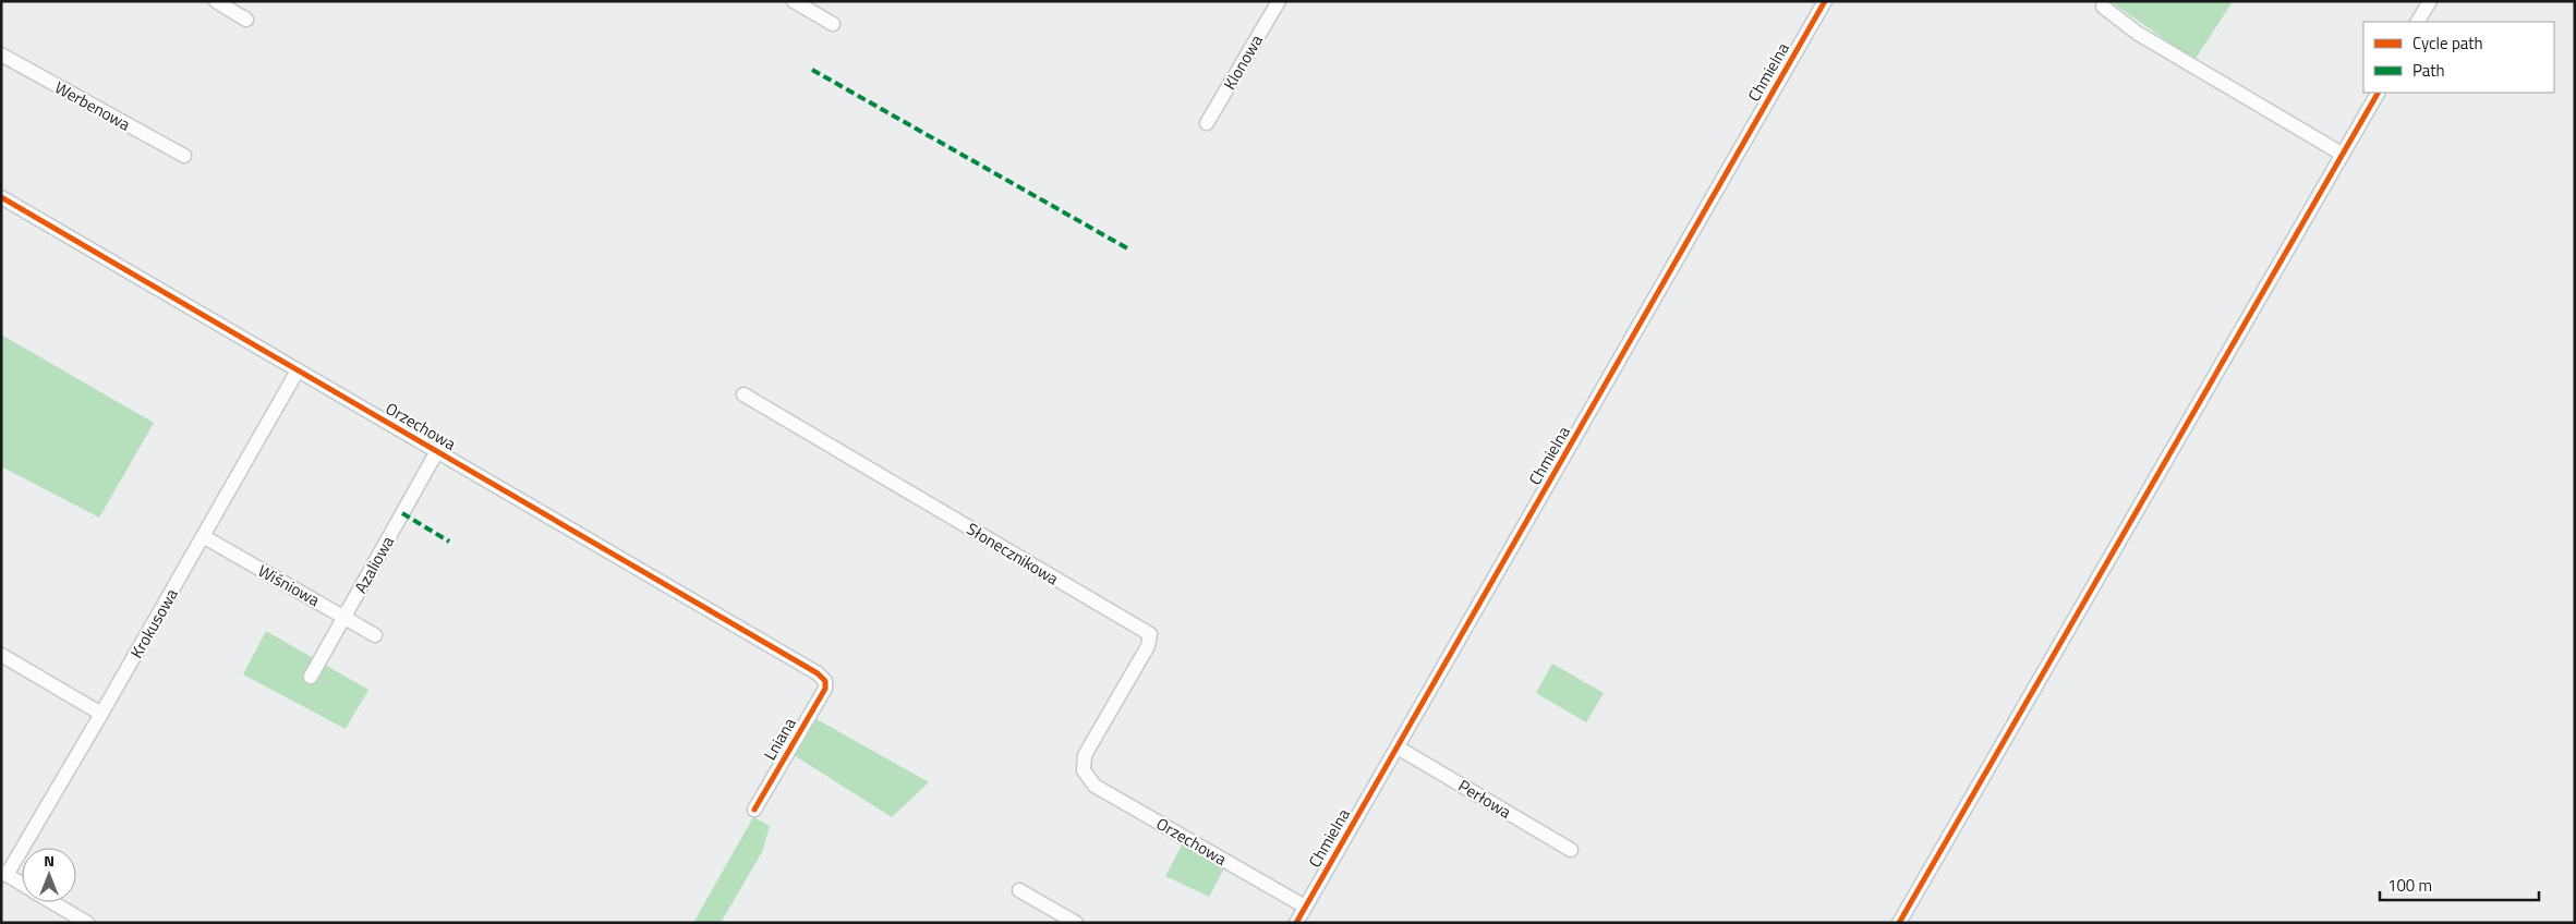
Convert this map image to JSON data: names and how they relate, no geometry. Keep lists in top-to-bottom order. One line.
{"streets":{"street":["Klonowa","Chmielna","Werbenowa","Orzechowa","Słonecznikowa","Azaliowa","Wiśniowa","Krokusowa","Lniana","Perłowa"]},"crossings":[["Chmielna","Orzechowa"],["Chmielna","Perłowa"],["Orzechowa","Słonecznikowa"],["Orzechowa","Azaliowa"],["Orzechowa","Krokusowa"],["Orzechowa","Lniana"],["Azaliowa","Wiśniowa"],["Wiśniowa","Krokusowa"]],"legend":["Cycle path","Path"],"scale_bar":"100 m","north":"top"}
